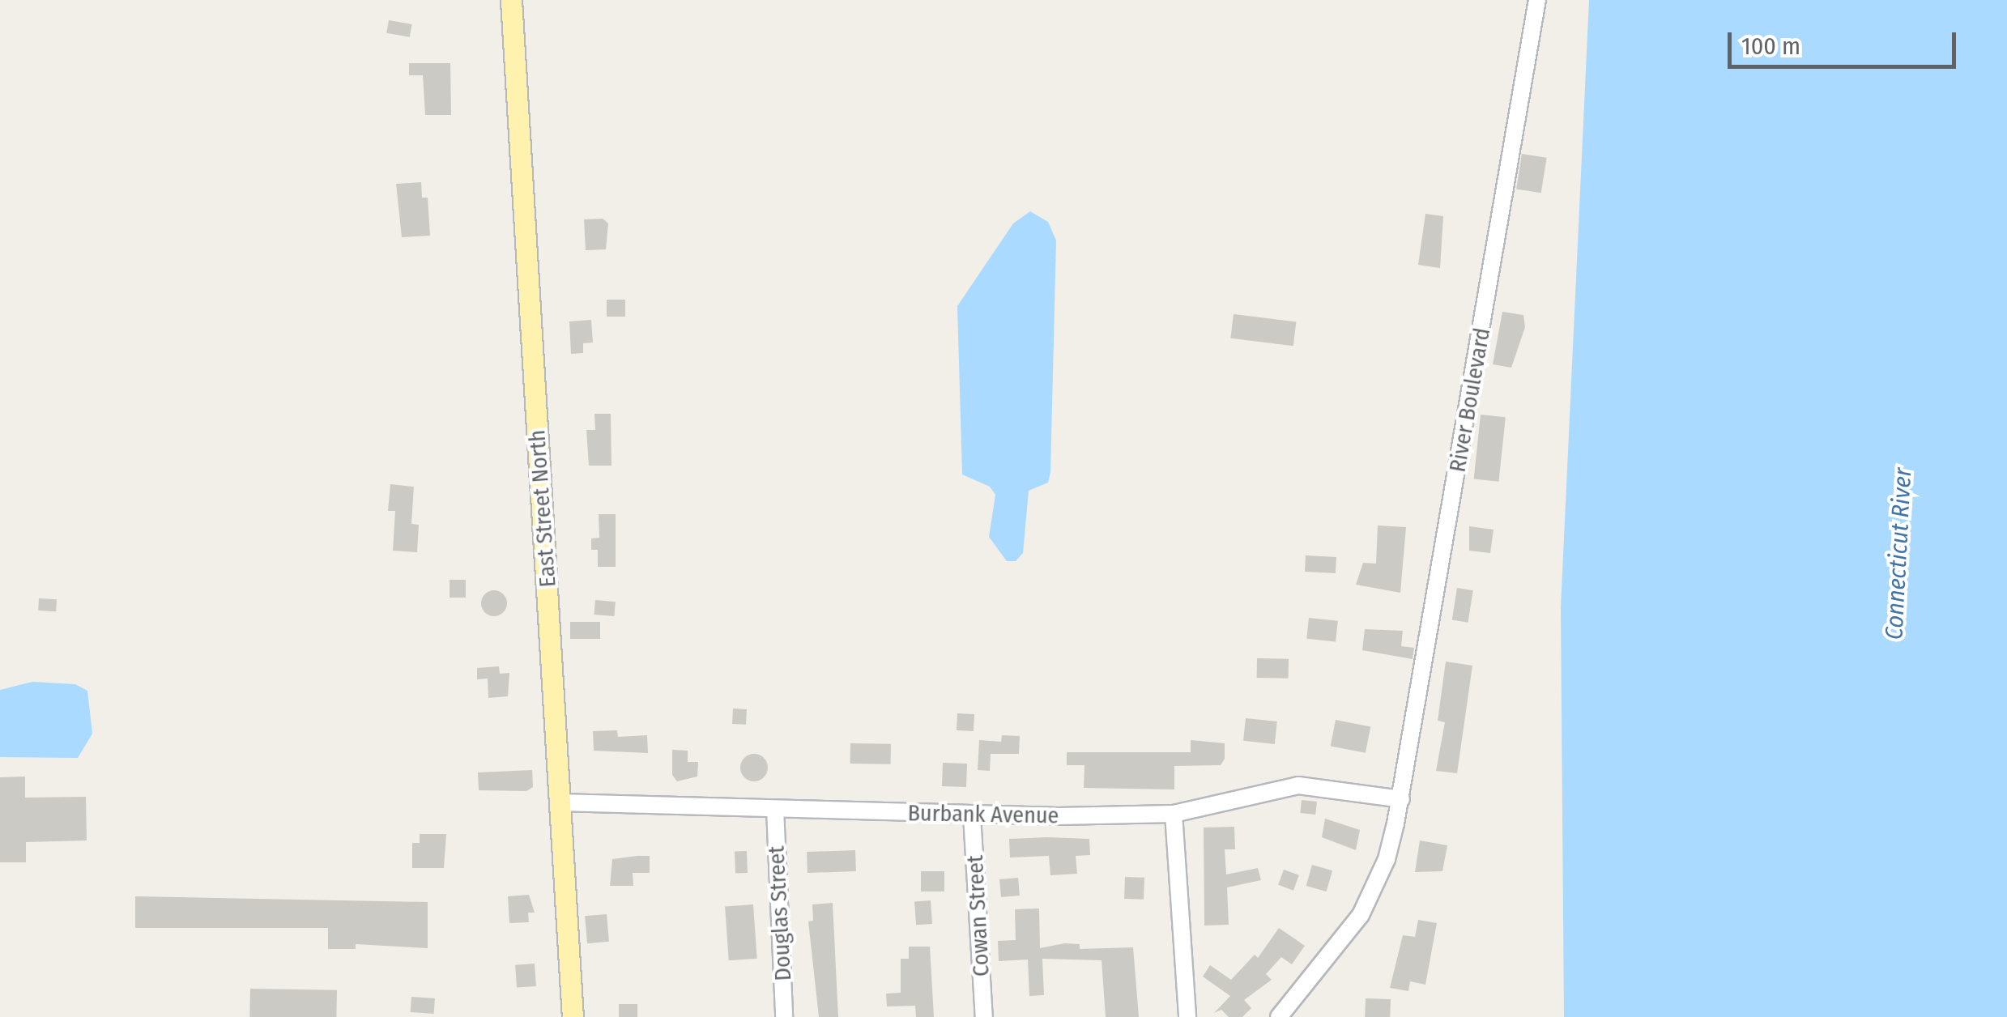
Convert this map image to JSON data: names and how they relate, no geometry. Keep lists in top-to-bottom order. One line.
{"streets":{"main road":["East Street North"],"street":["River Boulevard","Burbank Avenue","Douglas Street","Cowan Street"]},"crossings":[["River Boulevard","Burbank Avenue"],["East Street North","Burbank Avenue"],["Burbank Avenue","Douglas Street"],["Burbank Avenue","Cowan Street"]],"water":["Connecticut River"],"scale_bar":"100 m"}
